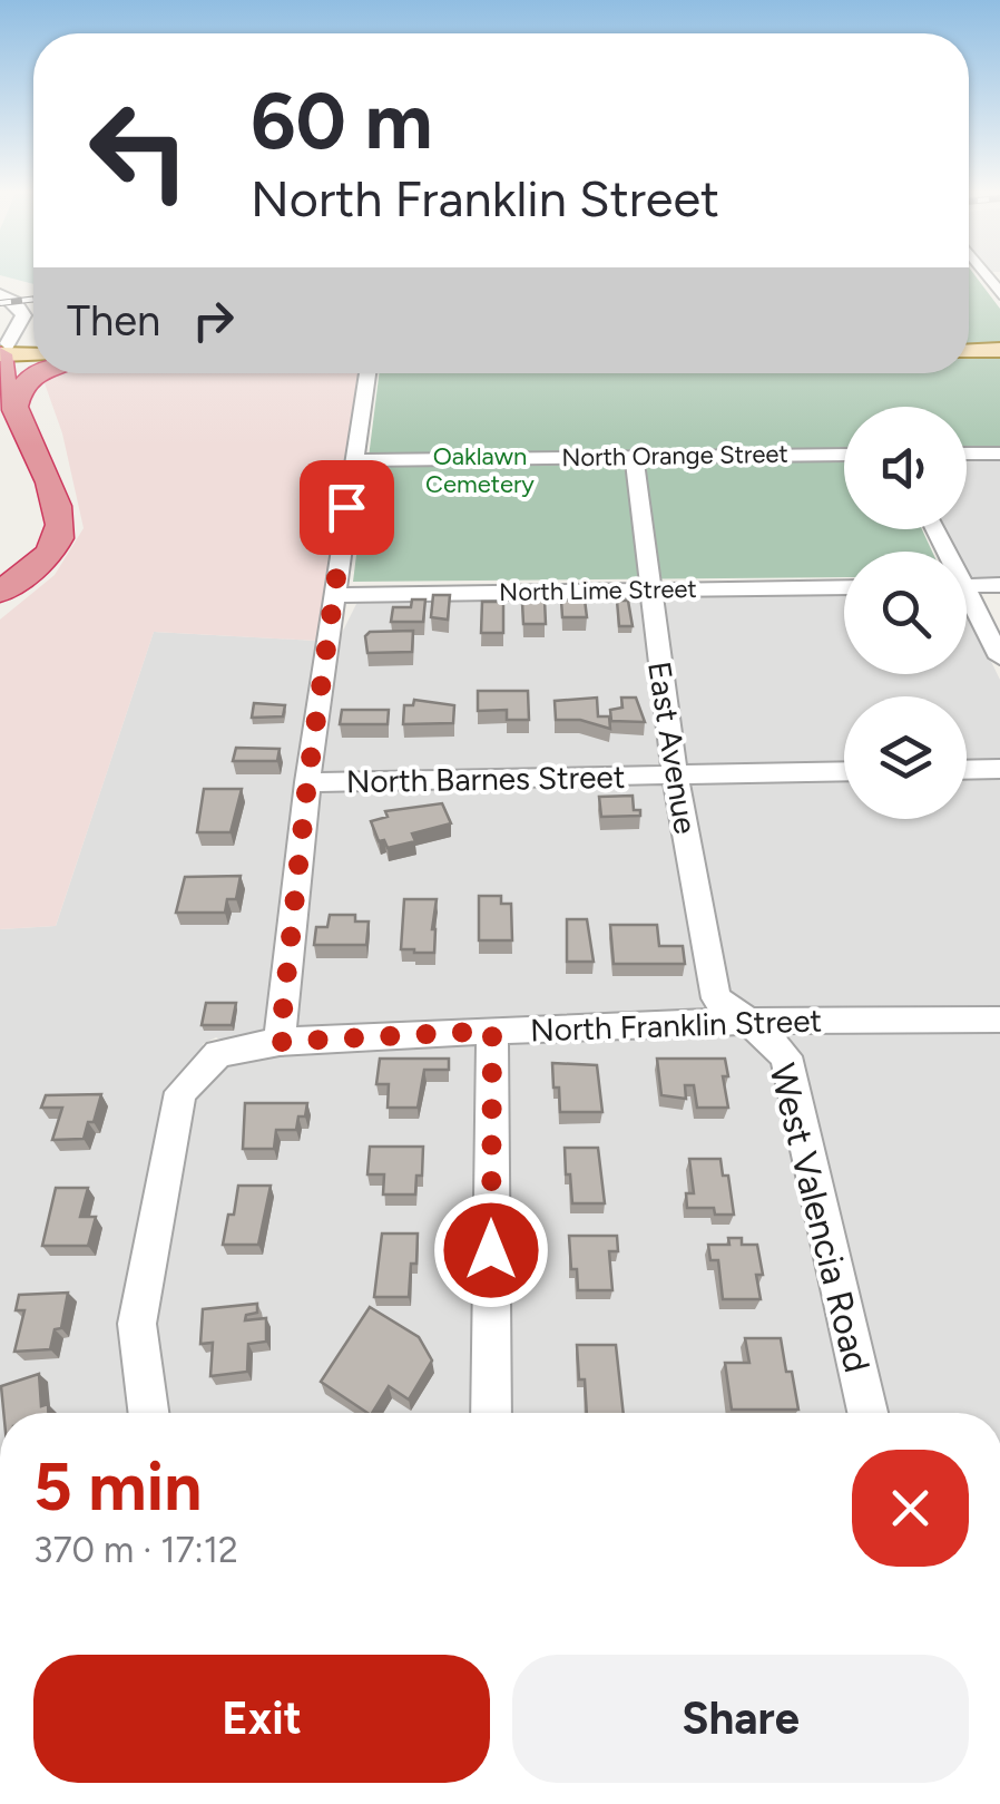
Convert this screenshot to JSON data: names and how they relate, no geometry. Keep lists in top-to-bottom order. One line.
{"streets":{"street":["North Orange Street","North Lime Street","East Avenue","North Barnes Street","North Franklin Street","West Valencia Road"]},"crossings":[["North Orange Street","East Avenue"],["North Lime Street","East Avenue"],["East Avenue","North Barnes Street"],["East Avenue","North Franklin Street"],["East Avenue","West Valencia Road"],["North Franklin Street","West Valencia Road"]],"parks":["Oaklawn Cemetery"],"page":{"turn":["60 m","North Franklin Street"],"then":"Then","heading":["5 min","370 m · 17:12"],"buttons":["Exit","Share"]}}
